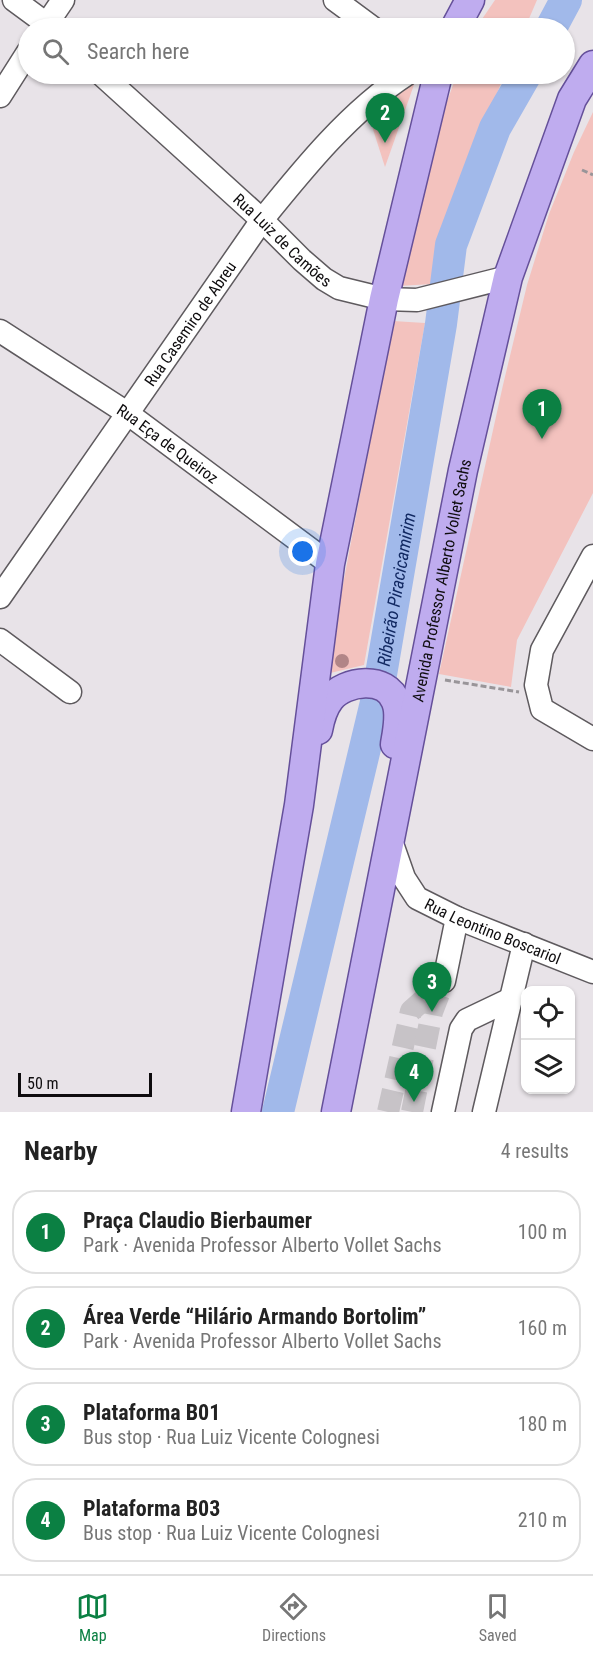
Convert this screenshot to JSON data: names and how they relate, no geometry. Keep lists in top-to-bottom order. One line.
{"streets":{"main road":["Avenida Professor Alberto Vollet Sachs"],"street":["Rua Luiz de Camões","Rua Casemiro de Abreu","Rua Eça de Queiroz","Rua Leontino Boscariol"]},"crossings":[["Rua Luiz de Camões","Rua Casemiro de Abreu"],["Rua Luiz de Camões","Avenida Professor Alberto Vollet Sachs"],["Rua Casemiro de Abreu","Rua Eça de Queiroz"],["Avenida Professor Alberto Vollet Sachs","Rua Leontino Boscariol"]],"water":["Ribeirão Piracicamirim"],"scale_bar":"50 m","page":{"search":"Search here","pins":["2","1","3","4"],"scale":"50 m","heading":["Nearby","4 results"],"list":[{"mark":"1","name":"Praça Claudio Bierbaumer","note":"Park · Avenida Professor Alberto Vollet Sachs","value":"100 m"},{"mark":"2","name":"Área Verde “Hilário Armando Bortolim”","note":"Park · Avenida Professor Alberto Vollet Sachs","value":"160 m"},{"mark":"3","name":"Plataforma B01","note":"Bus stop · Rua Luiz Vicente Colognesi","value":"180 m"},{"mark":"4","name":"Plataforma B03","note":"Bus stop · Rua Luiz Vicente Colognesi","value":"210 m"}],"nav":["Map","Directions","Saved"]}}
